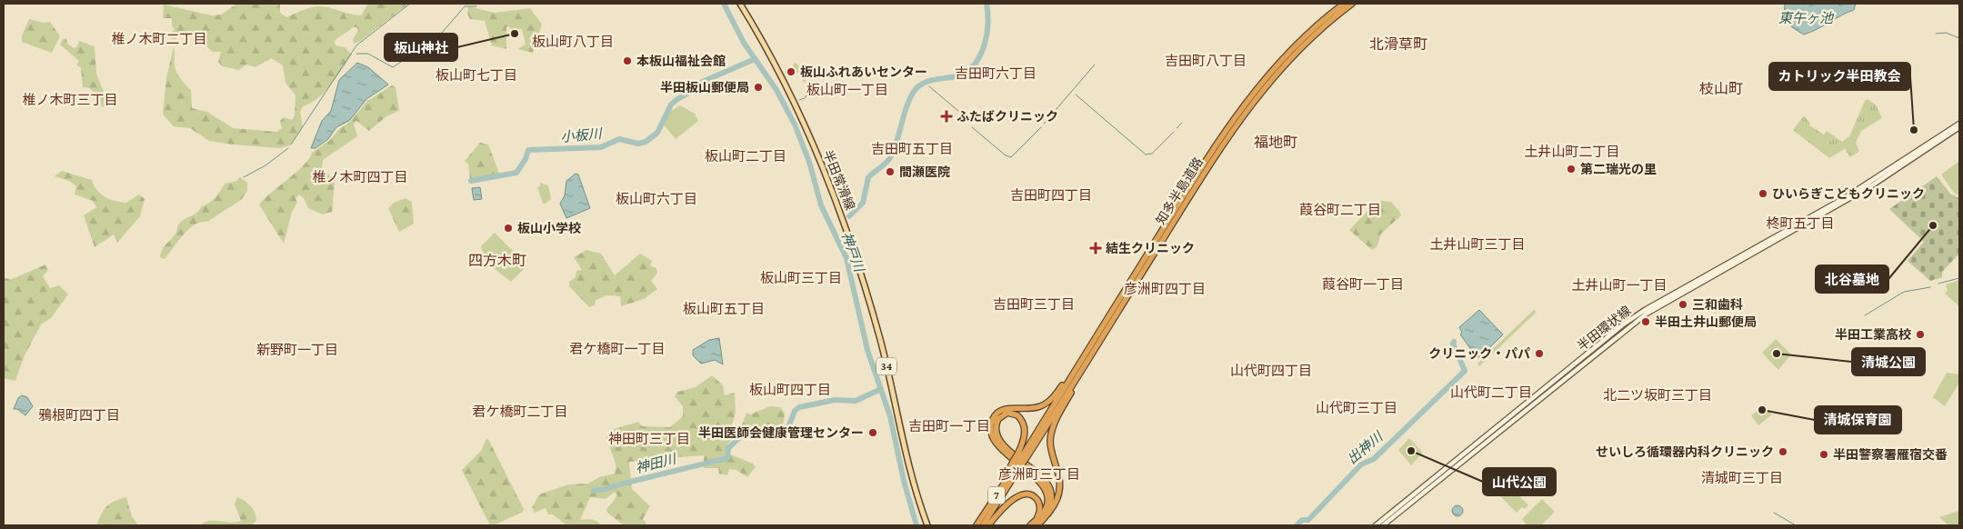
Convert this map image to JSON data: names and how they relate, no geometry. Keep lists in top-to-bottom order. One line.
{"streets":{"highway":["知多半島道路","7"],"main road":["半田常滑線","半田環状線","34"]},"crossings":[["知多半島道路","7"]],"districts":["椎ノ木町二丁目","板山町八丁目","北滑草町","吉田町八丁目","吉田町六丁目","板山町七丁目","枝山町","板山町一丁目","椎ノ木町三丁目","福地町","吉田町五丁目","土井山町二丁目","板山町二丁目","椎ノ木町四丁目","吉田町四丁目","板山町六丁目","葭谷町二丁目","柊町五丁目","土井山町三丁目","四方木町","板山町三丁目","葭谷町一丁目","土井山町一丁目","彦洲町四丁目","吉田町三丁目","板山町五丁目","君ケ橋町一丁目","新野町一丁目","山代町四丁目","板山町四丁目","山代町二丁目","北二ツ坂町三丁目","山代町三丁目","君ケ橋町二丁目","鴉根町四丁目","吉田町一丁目","神田町三丁目","彦洲町三丁目","清城町三丁目"],"water":["東午ヶ池","小板川","神戸川","出神川","神田川"],"places":{"other":["板山神社","本板山福祉会館","板山ふれあいセンター","半田板山郵便局","カトリック半田教会","第二瑞光の里","間瀬医院","ひいらぎこどもクリニック","北谷墓地","板山小学校","三和歯科","半田土井山郵便局","半田工業高校","クリニック・パパ","清城公園","清城保育園","半田医師会健康管理センター","山代公園","せいしろ循環器内科クリニック","半田警察署雁宿交番"],"health":["ふたばクリニック","結生クリニック"]}}
